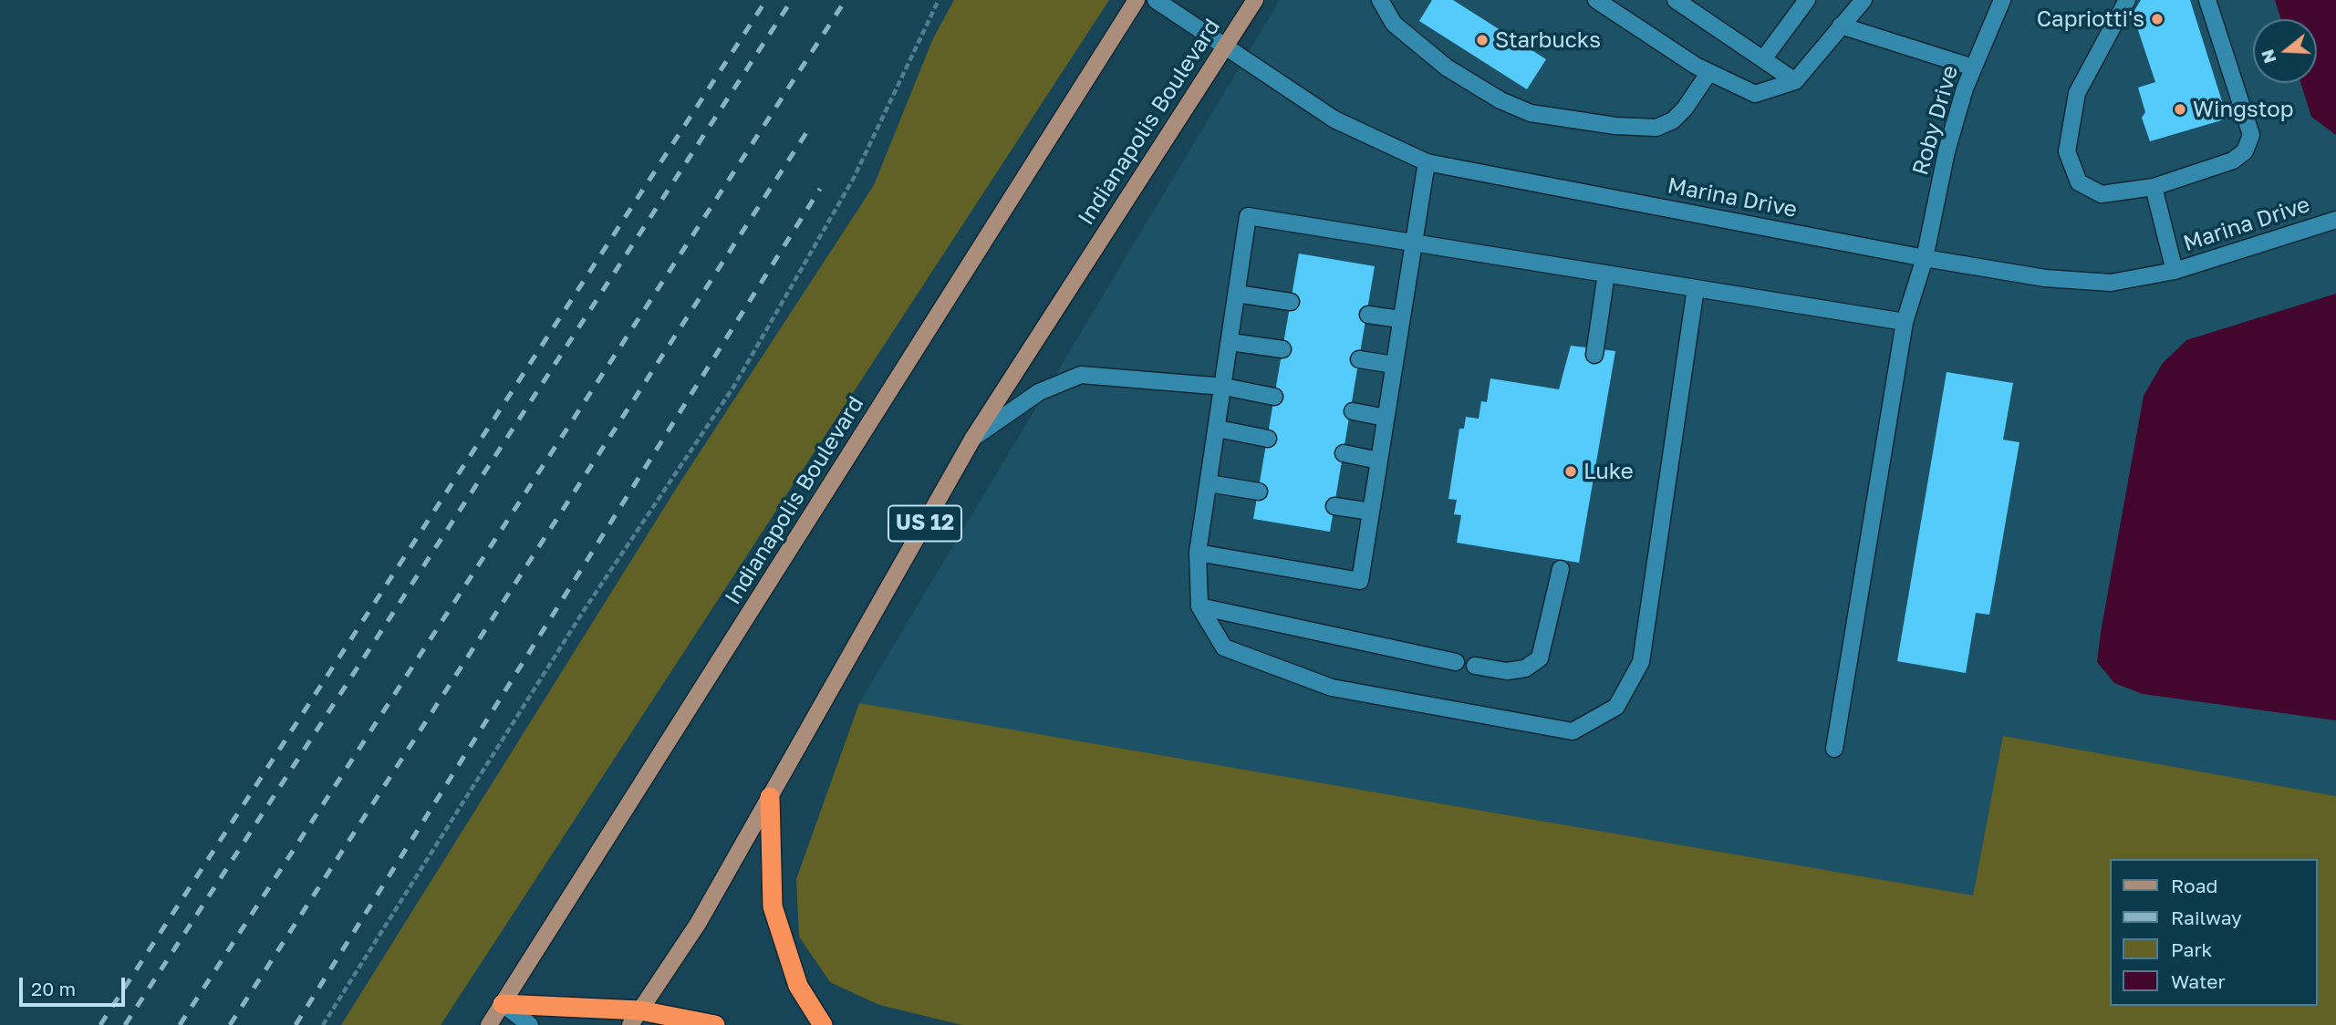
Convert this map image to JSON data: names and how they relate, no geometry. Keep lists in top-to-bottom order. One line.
{"streets":{"main road":["Indianapolis Boulevard","US 12"],"street":["Roby Drive","Marina Drive"]},"crossings":[["Roby Drive","Marina Drive"],["Indianapolis Boulevard","Marina Drive"]],"places":["Capriotti's","Starbucks","Wingstop","Luke"],"legend":["Road","Railway","Park","Water"],"scale_bar":"20 m","north":"left"}
